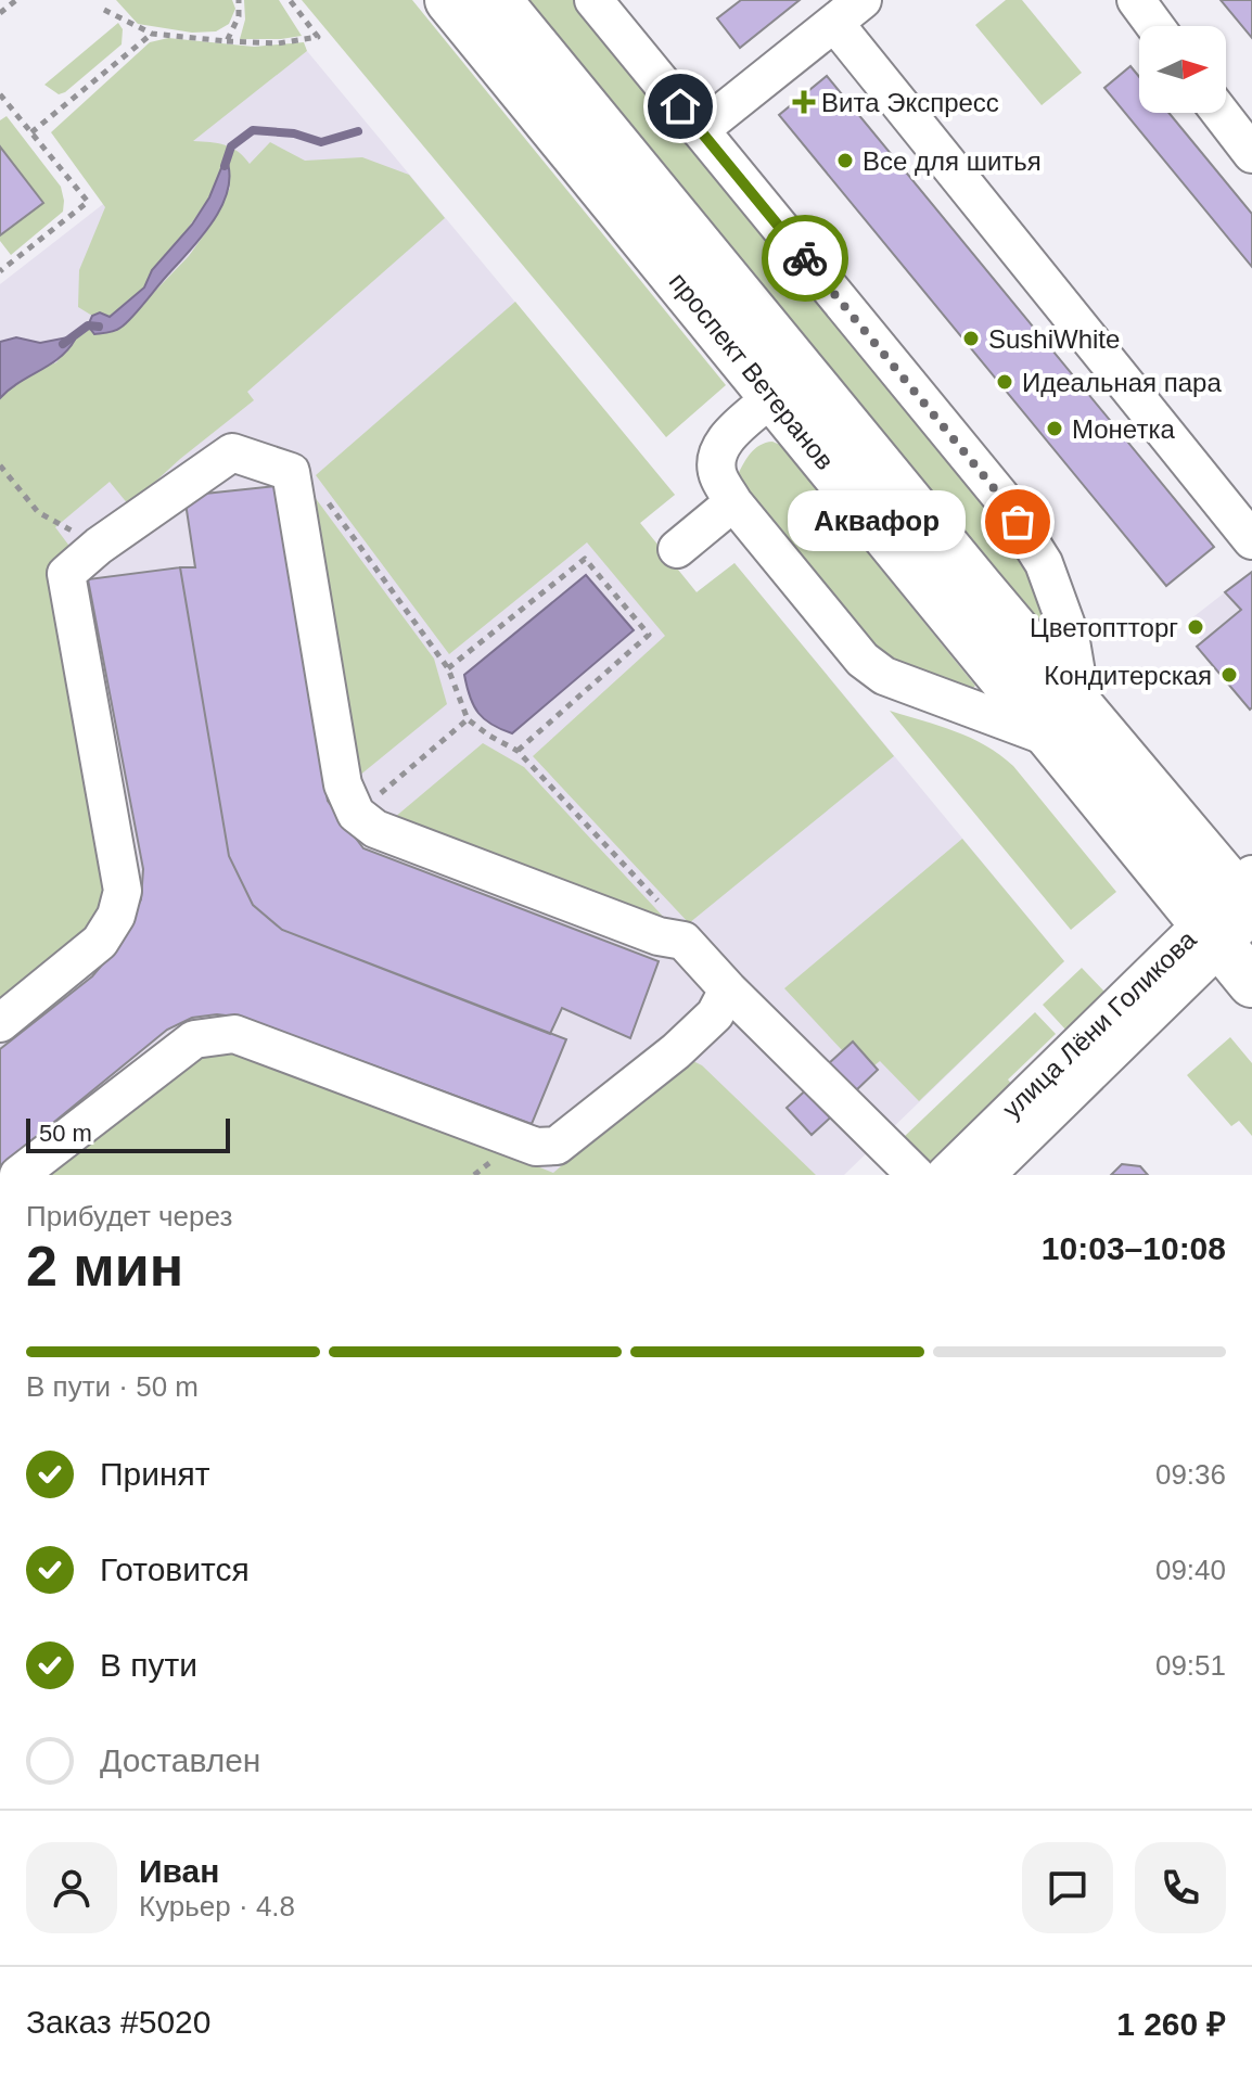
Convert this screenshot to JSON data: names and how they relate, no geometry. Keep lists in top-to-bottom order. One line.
{"streets":{"main road":["проспект Ветеранов"],"street":["улица Лёни Голикова"]},"crossings":[["проспект Ветеранов","улица Лёни Голикова"]],"places":{"health":["Вита Экспресс"],"other":["Все для шитья","SushiWhite","Идеальная пара","Монетка","Аквафор","Цветоптторг","Кондитерская"]},"scale_bar":"50 m","north":"right","page":{"bubble":"Аквафор","scale":"50 m","heading":["2 мин","Прибудет через","10:03–10:08"],"panel":["Иван","Курьер · 4.8","Заказ #5020","1 260 ₽"],"bar":"В пути · 50 m","list":[["Принят","09:36"],["Готовится","09:40"],["В пути","09:51"],"Доставлен"]}}
